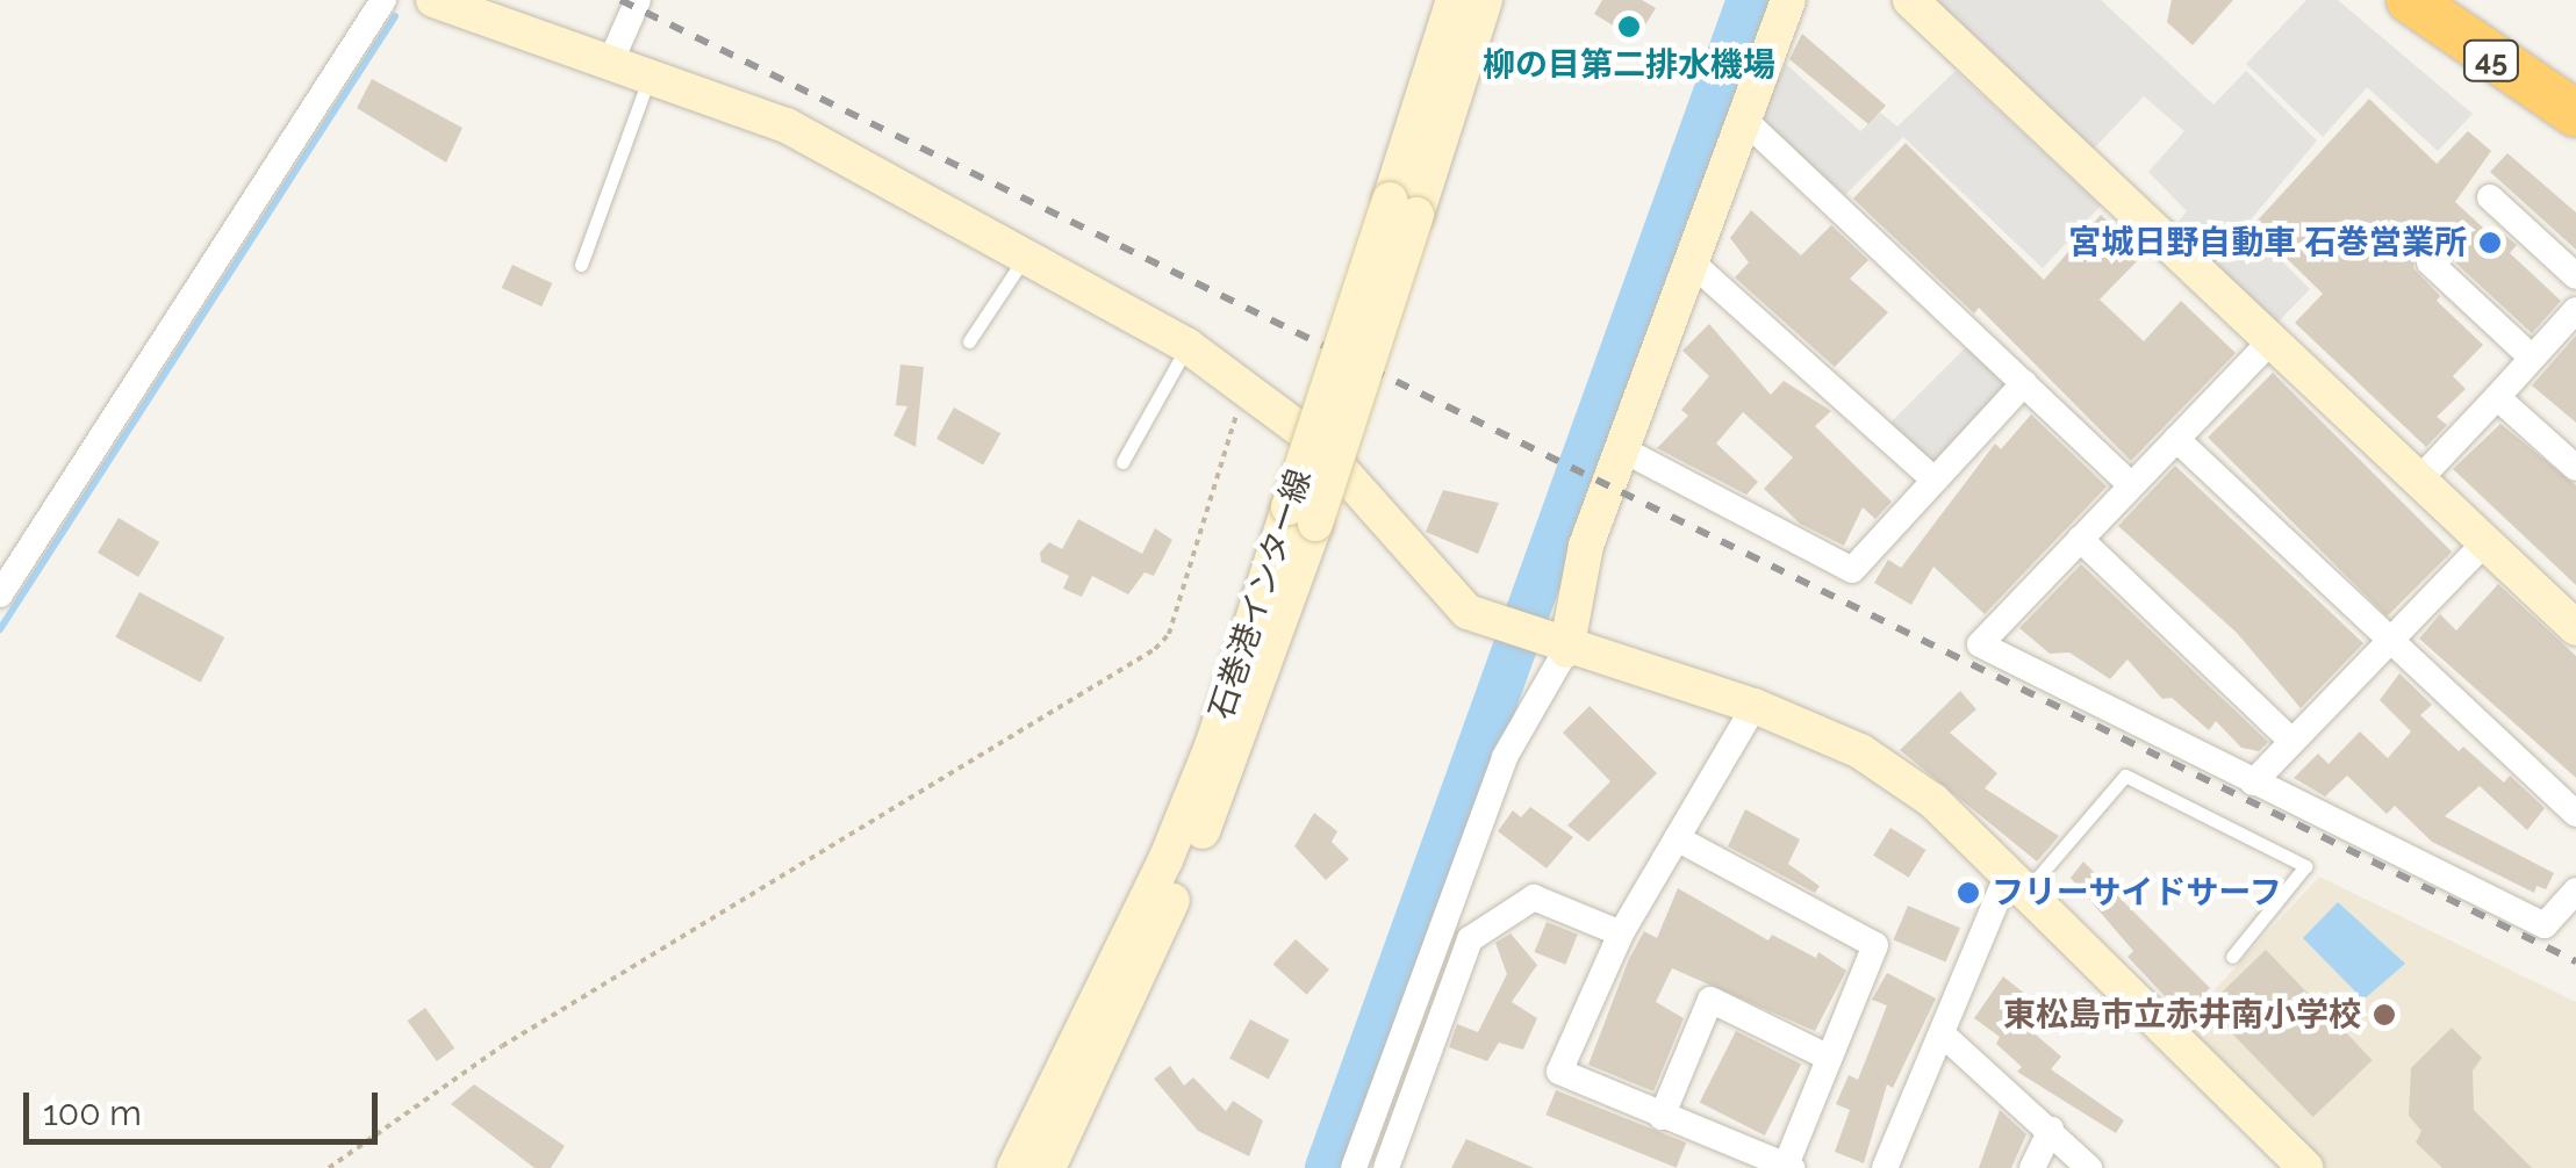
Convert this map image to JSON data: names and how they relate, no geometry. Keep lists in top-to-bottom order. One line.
{"streets":{"highway":["45"],"street":["石巻港インター線"]},"places":["柳の目第二排水機場","宮城日野自動車 石巻営業所","フリーサイドサーフ","東松島市立赤井南小学校"],"scale_bar":"100 m"}
